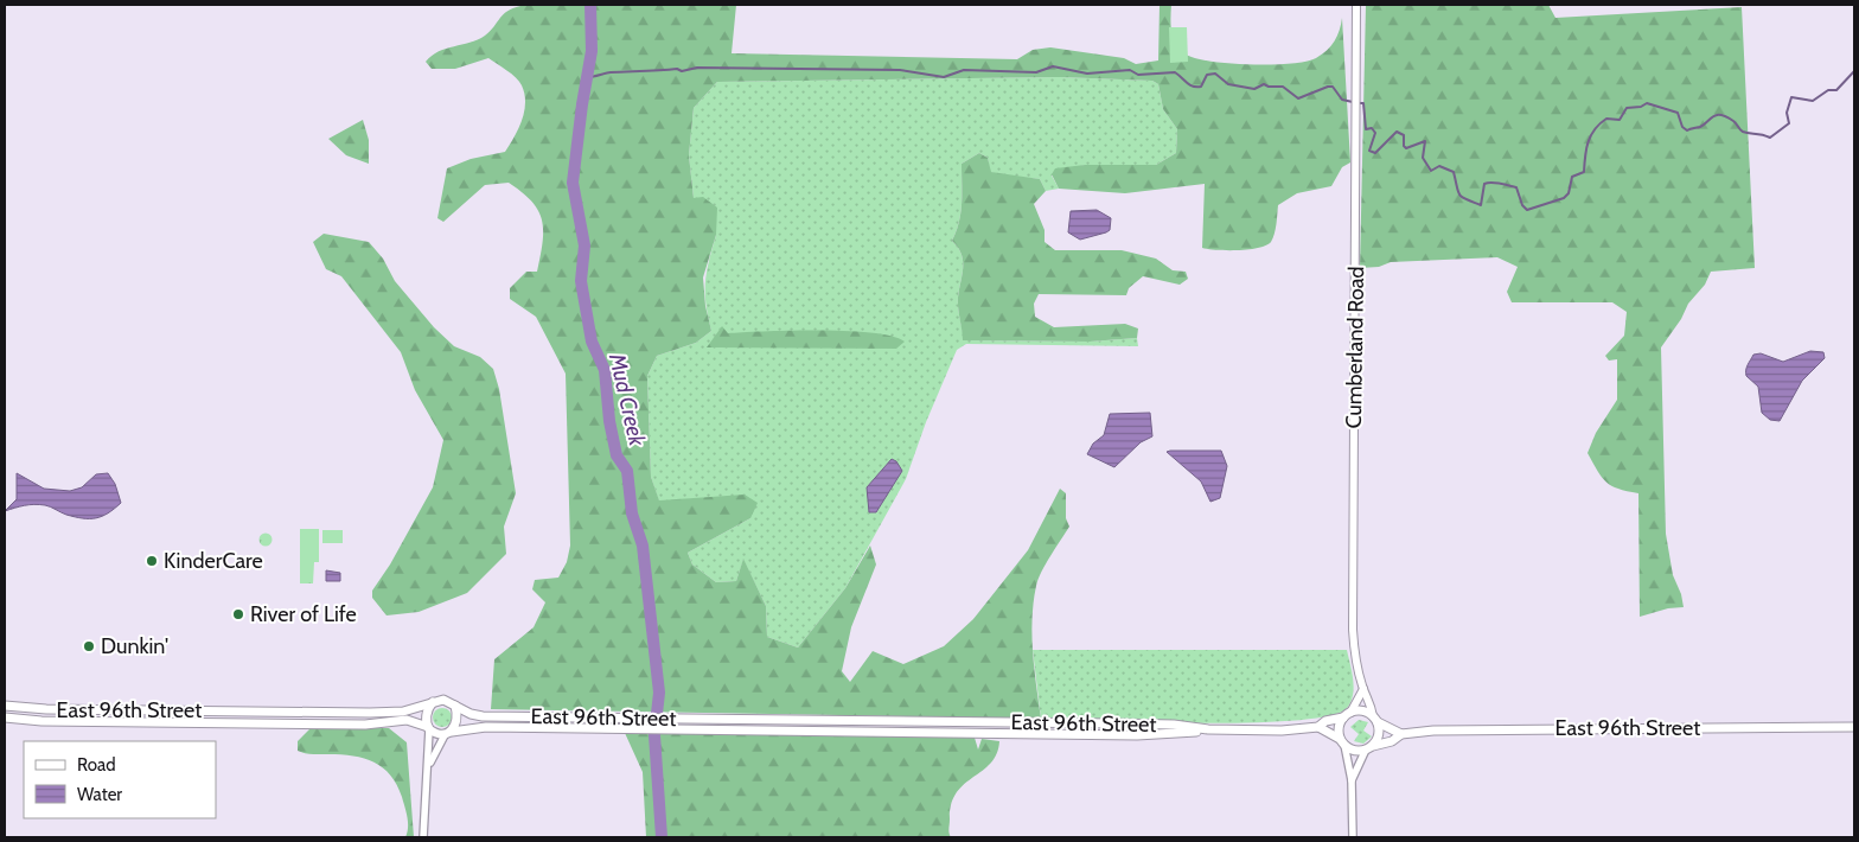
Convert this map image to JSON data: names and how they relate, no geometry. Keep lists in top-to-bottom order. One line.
{"streets":{"main road":["Cumberland Road","East 96th Street"]},"crossings":[["Cumberland Road","East 96th Street"]],"water":["Mud Creek"],"places":["KinderCare","River of Life","Dunkin'"],"legend":["Road","Water"]}
